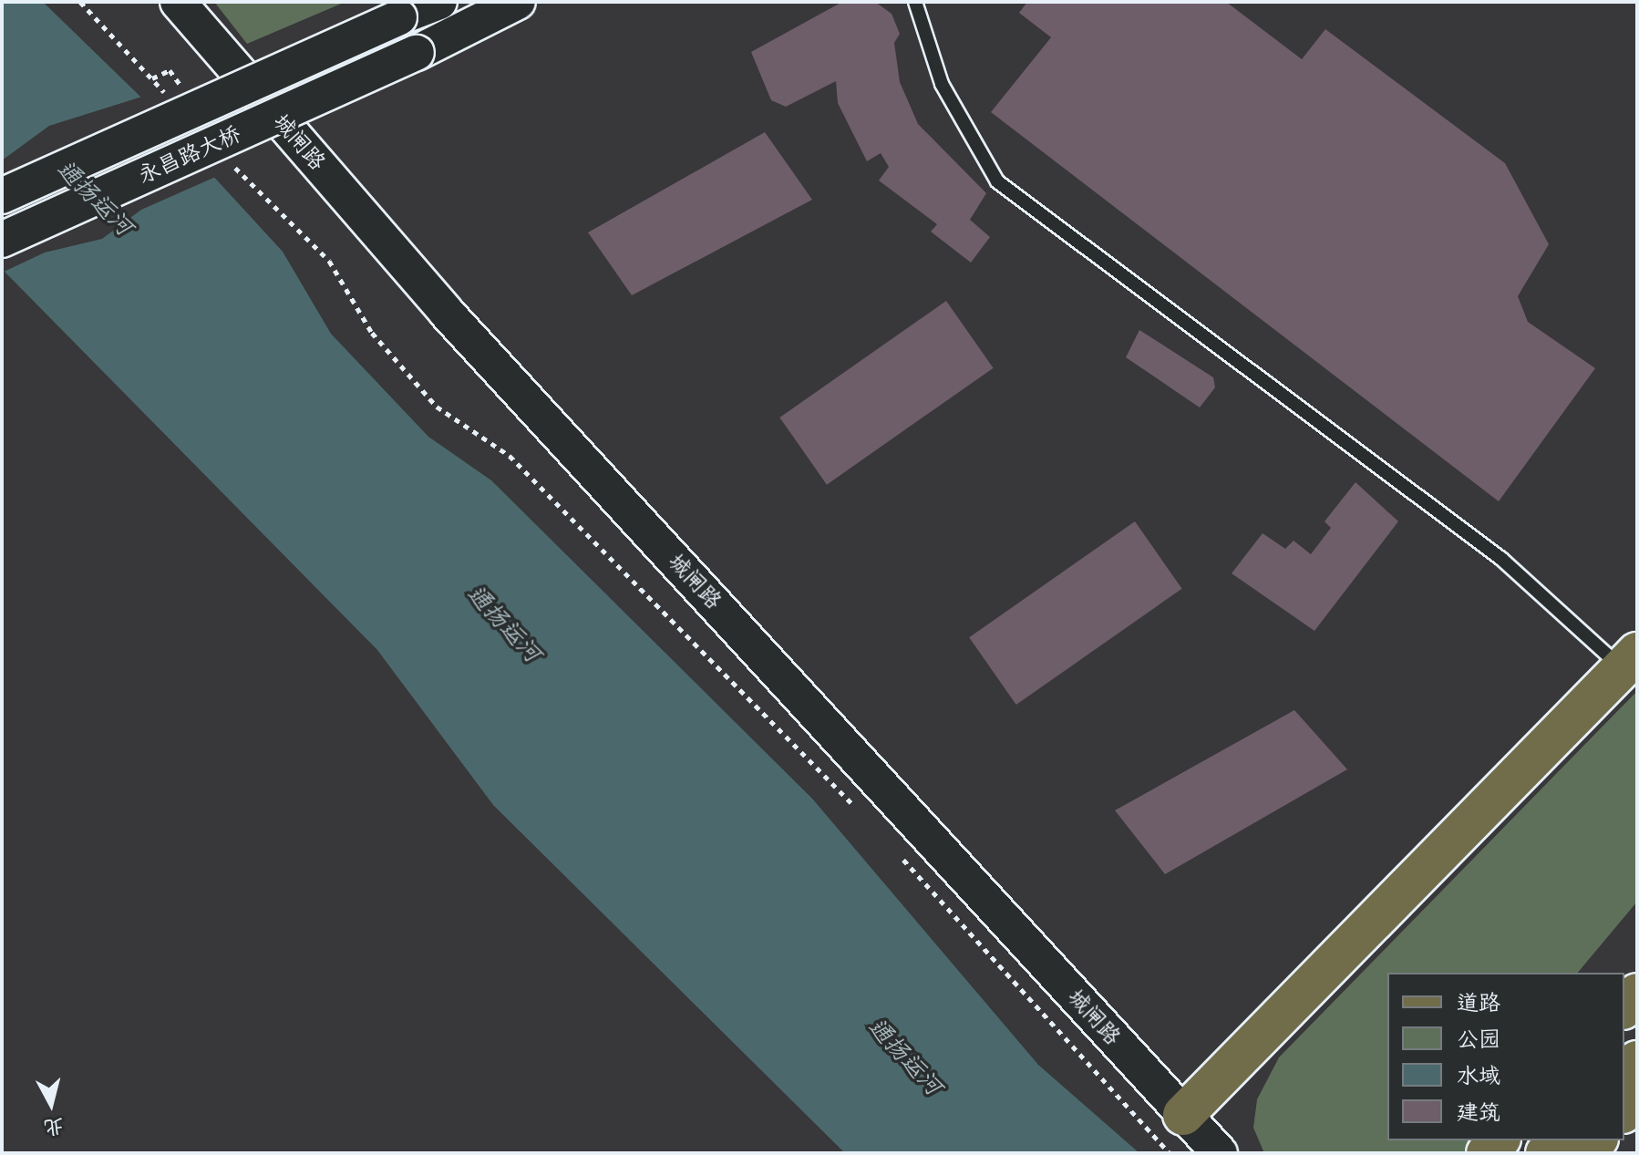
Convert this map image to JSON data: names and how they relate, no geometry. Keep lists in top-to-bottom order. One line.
{"streets":{"street":["城闸路","永昌路大桥"]},"water":["通扬运河"],"legend":["道路","公园","水域","建筑"],"north":"bottom"}
